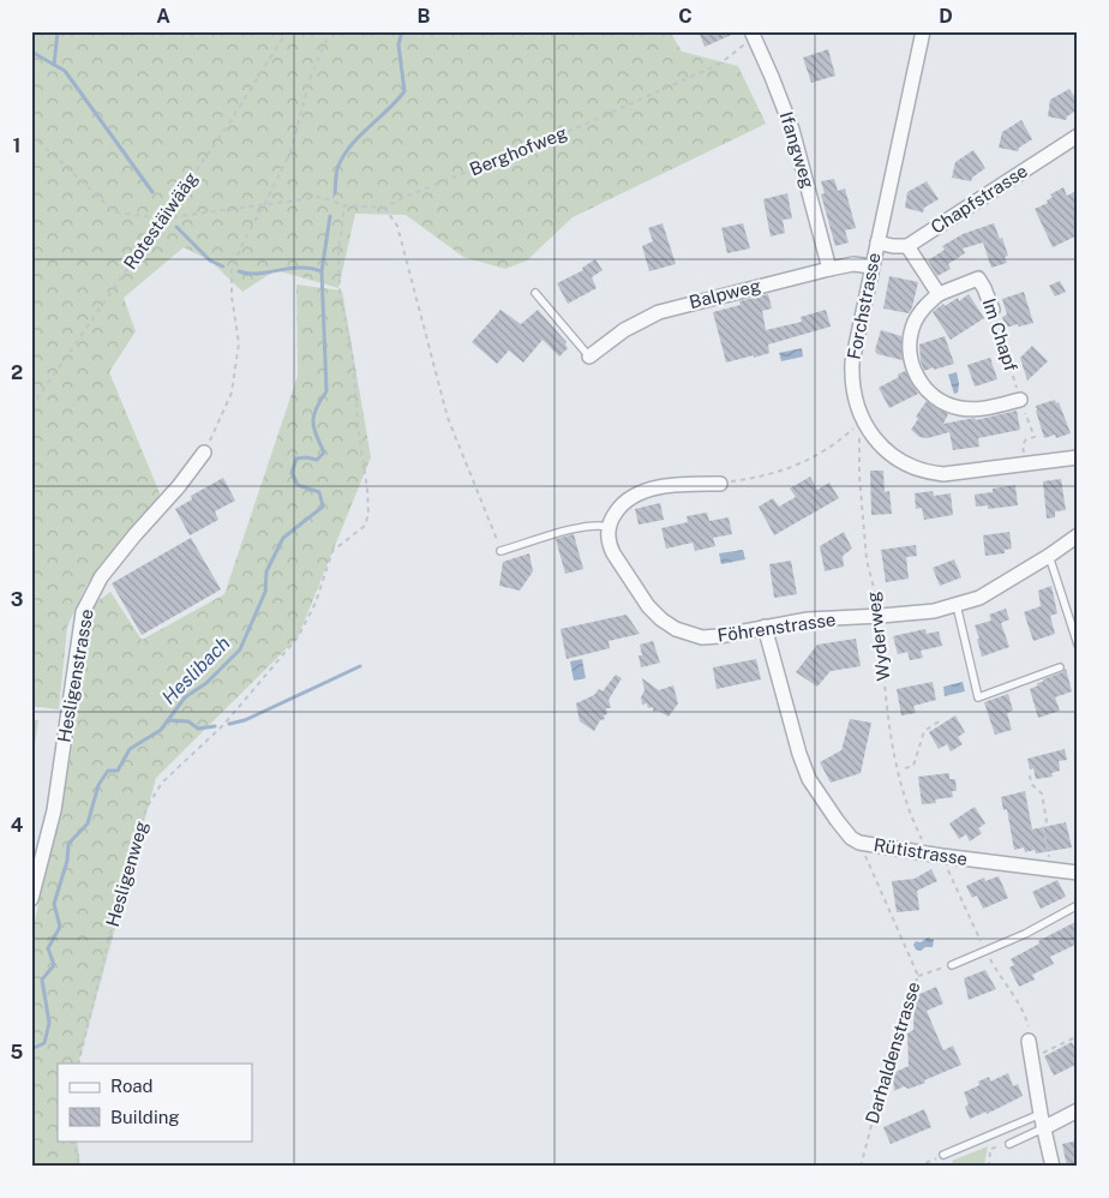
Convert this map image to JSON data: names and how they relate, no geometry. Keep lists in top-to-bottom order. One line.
{"streets":{"street":["Ifangweg","Chapfstrasse","Balpweg","Forchstrasse","Im Chapf","Föhrenstrasse","Hesligenstrasse","Rütistrasse"],"path":["Berghofweg","Rotestäiwääg","Wyderweg","Hesligenweg","Darhaldenstrasse"]},"crossings":[["Ifangweg","Berghofweg"],["Ifangweg","Balpweg"],["Berghofweg","Rotestäiwääg"],["Berghofweg","Hesligenweg"],["Balpweg","Forchstrasse"],["Forchstrasse","Im Chapf"],["Forchstrasse","Wyderweg"],["Föhrenstrasse","Wyderweg"],["Föhrenstrasse","Rütistrasse"],["Wyderweg","Rütistrasse"],["Rütistrasse","Darhaldenstrasse"]],"water":["Heslibach"],"legend":["Road","Building"],"grid":{"columns":["A","B","C","D"],"rows":["1","2","3","4","5"]}}
